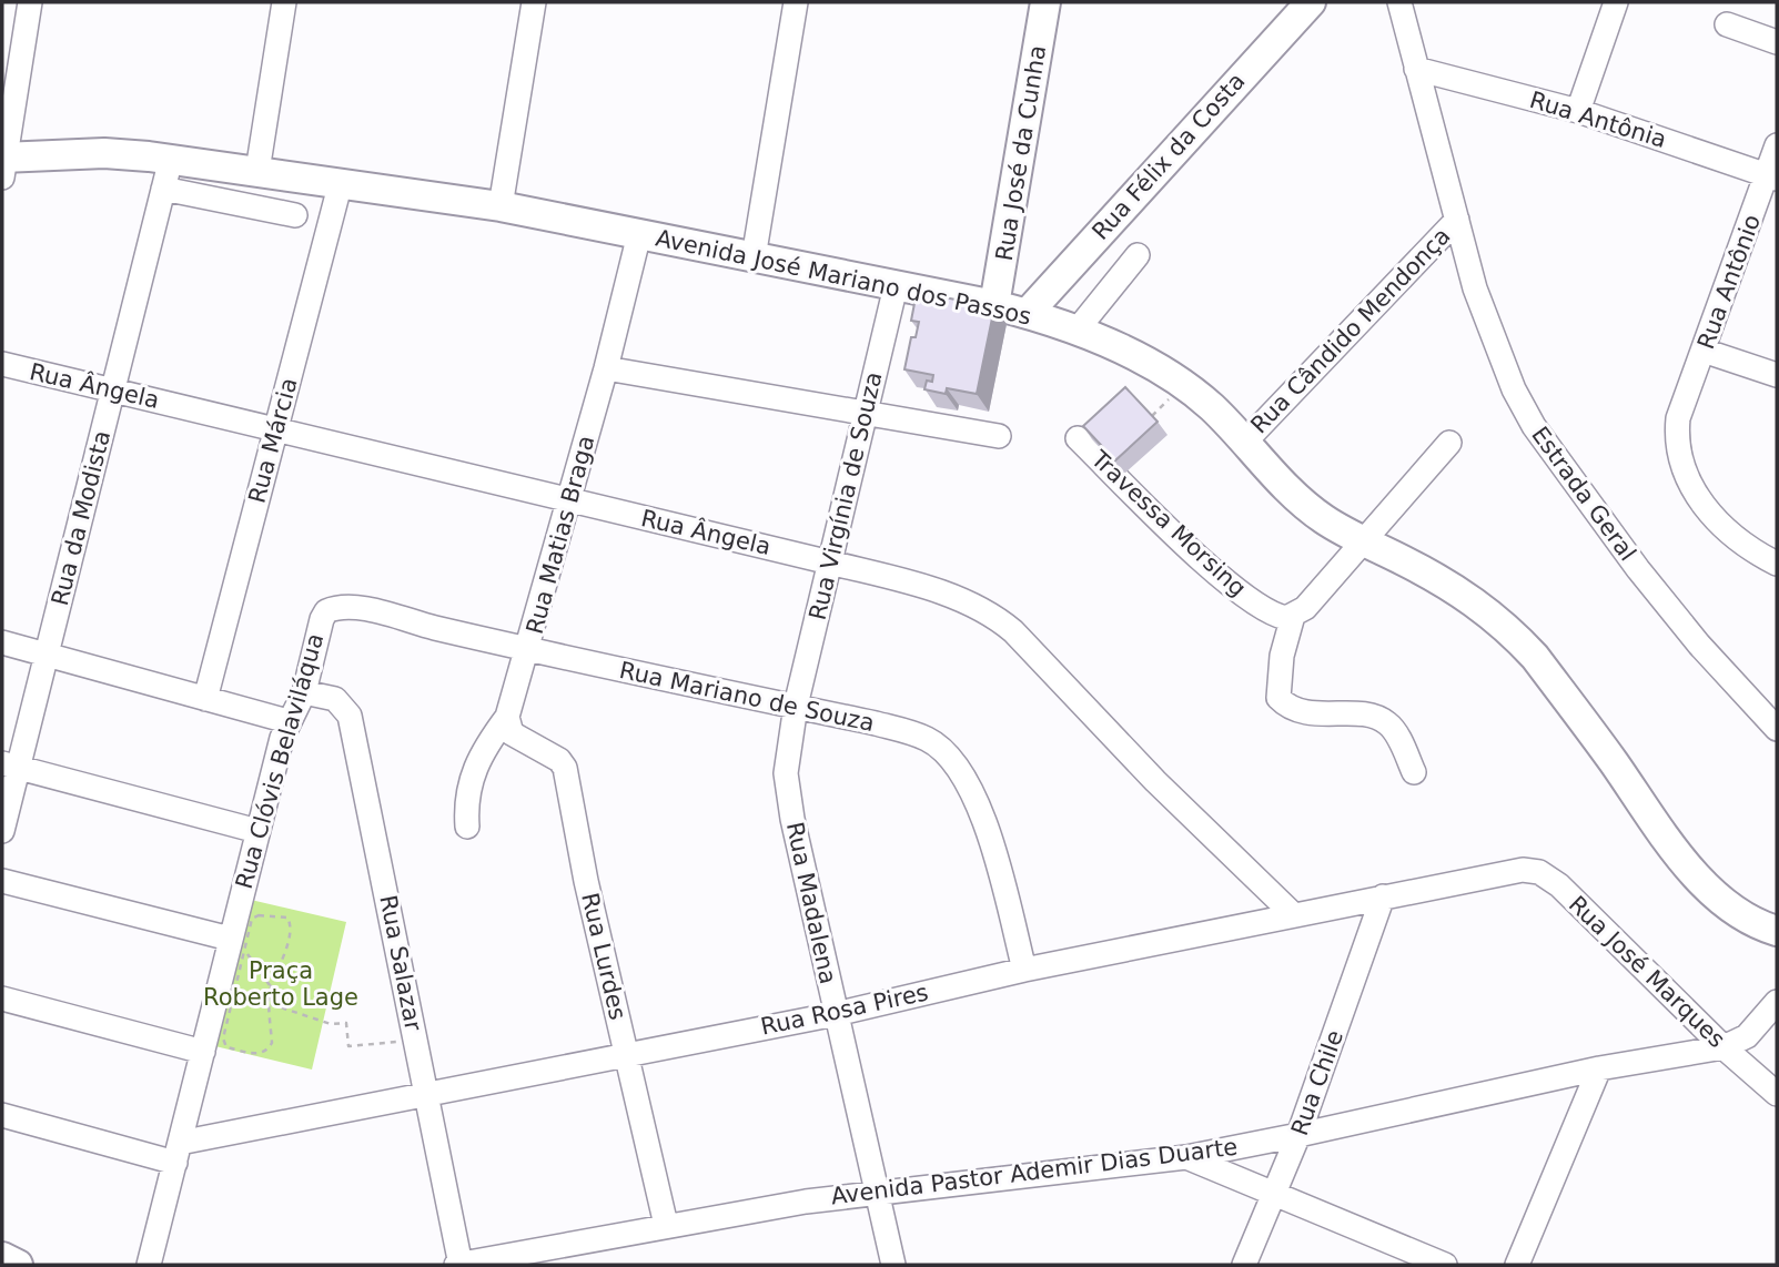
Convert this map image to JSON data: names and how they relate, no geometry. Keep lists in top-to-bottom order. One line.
{"streets":{"main road":["Rua José da Cunha","Rua Félix da Costa","Avenida José Mariano dos Passos"],"street":["Rua Antônia","Rua Antônio","Rua Cândido Mendonça","Rua Ângela","Rua Márcia","Estrada Geral","Rua Virgínia de Souza","Rua da Modista","Travessa Morsing","Rua Matias Braga","Rua Mariano de Souza","Rua Clóvis Belaviláqua","Rua Madalena","Rua Lurdes","Rua Salazar","Rua José Marques","Rua Rosa Pires","Rua Chile","Avenida Pastor Ademir Dias Duarte"]},"crossings":[["Rua Antônia","Rua Antônio"],["Rua Antônia","Estrada Geral"],["Rua José da Cunha","Avenida José Mariano dos Passos"],["Rua Félix da Costa","Avenida José Mariano dos Passos"],["Avenida José Mariano dos Passos","Rua Cândido Mendonça"],["Avenida José Mariano dos Passos","Rua Márcia"],["Avenida José Mariano dos Passos","Rua Virgínia de Souza"],["Avenida José Mariano dos Passos","Rua da Modista"],["Avenida José Mariano dos Passos","Rua Matias Braga"],["Rua Cândido Mendonça","Estrada Geral"],["Rua Ângela","Rua Márcia"],["Rua Ângela","Rua Virgínia de Souza"],["Rua Ângela","Rua da Modista"],["Rua Ângela","Rua Matias Braga"],["Rua Ângela","Rua Rosa Pires"],["Rua Virgínia de Souza","Rua Mariano de Souza"],["Rua Virgínia de Souza","Rua Madalena"],["Rua Matias Braga","Rua Mariano de Souza"],["Rua Matias Braga","Rua Lurdes"],["Rua Mariano de Souza","Rua Clóvis Belaviláqua"],["Rua Mariano de Souza","Rua Madalena"],["Rua Mariano de Souza","Rua Rosa Pires"],["Rua Clóvis Belaviláqua","Rua Salazar"],["Rua Clóvis Belaviláqua","Rua Rosa Pires"],["Rua Madalena","Rua Rosa Pires"],["Rua Madalena","Avenida Pastor Ademir Dias Duarte"],["Rua Lurdes","Rua Rosa Pires"],["Rua Lurdes","Avenida Pastor Ademir Dias Duarte"],["Rua Salazar","Rua Rosa Pires"],["Rua Salazar","Avenida Pastor Ademir Dias Duarte"],["Rua José Marques","Rua Rosa Pires"],["Rua José Marques","Avenida Pastor Ademir Dias Duarte"],["Rua Rosa Pires","Rua Chile"],["Rua Chile","Avenida Pastor Ademir Dias Duarte"]],"parks":["Praça Roberto Lage"]}
